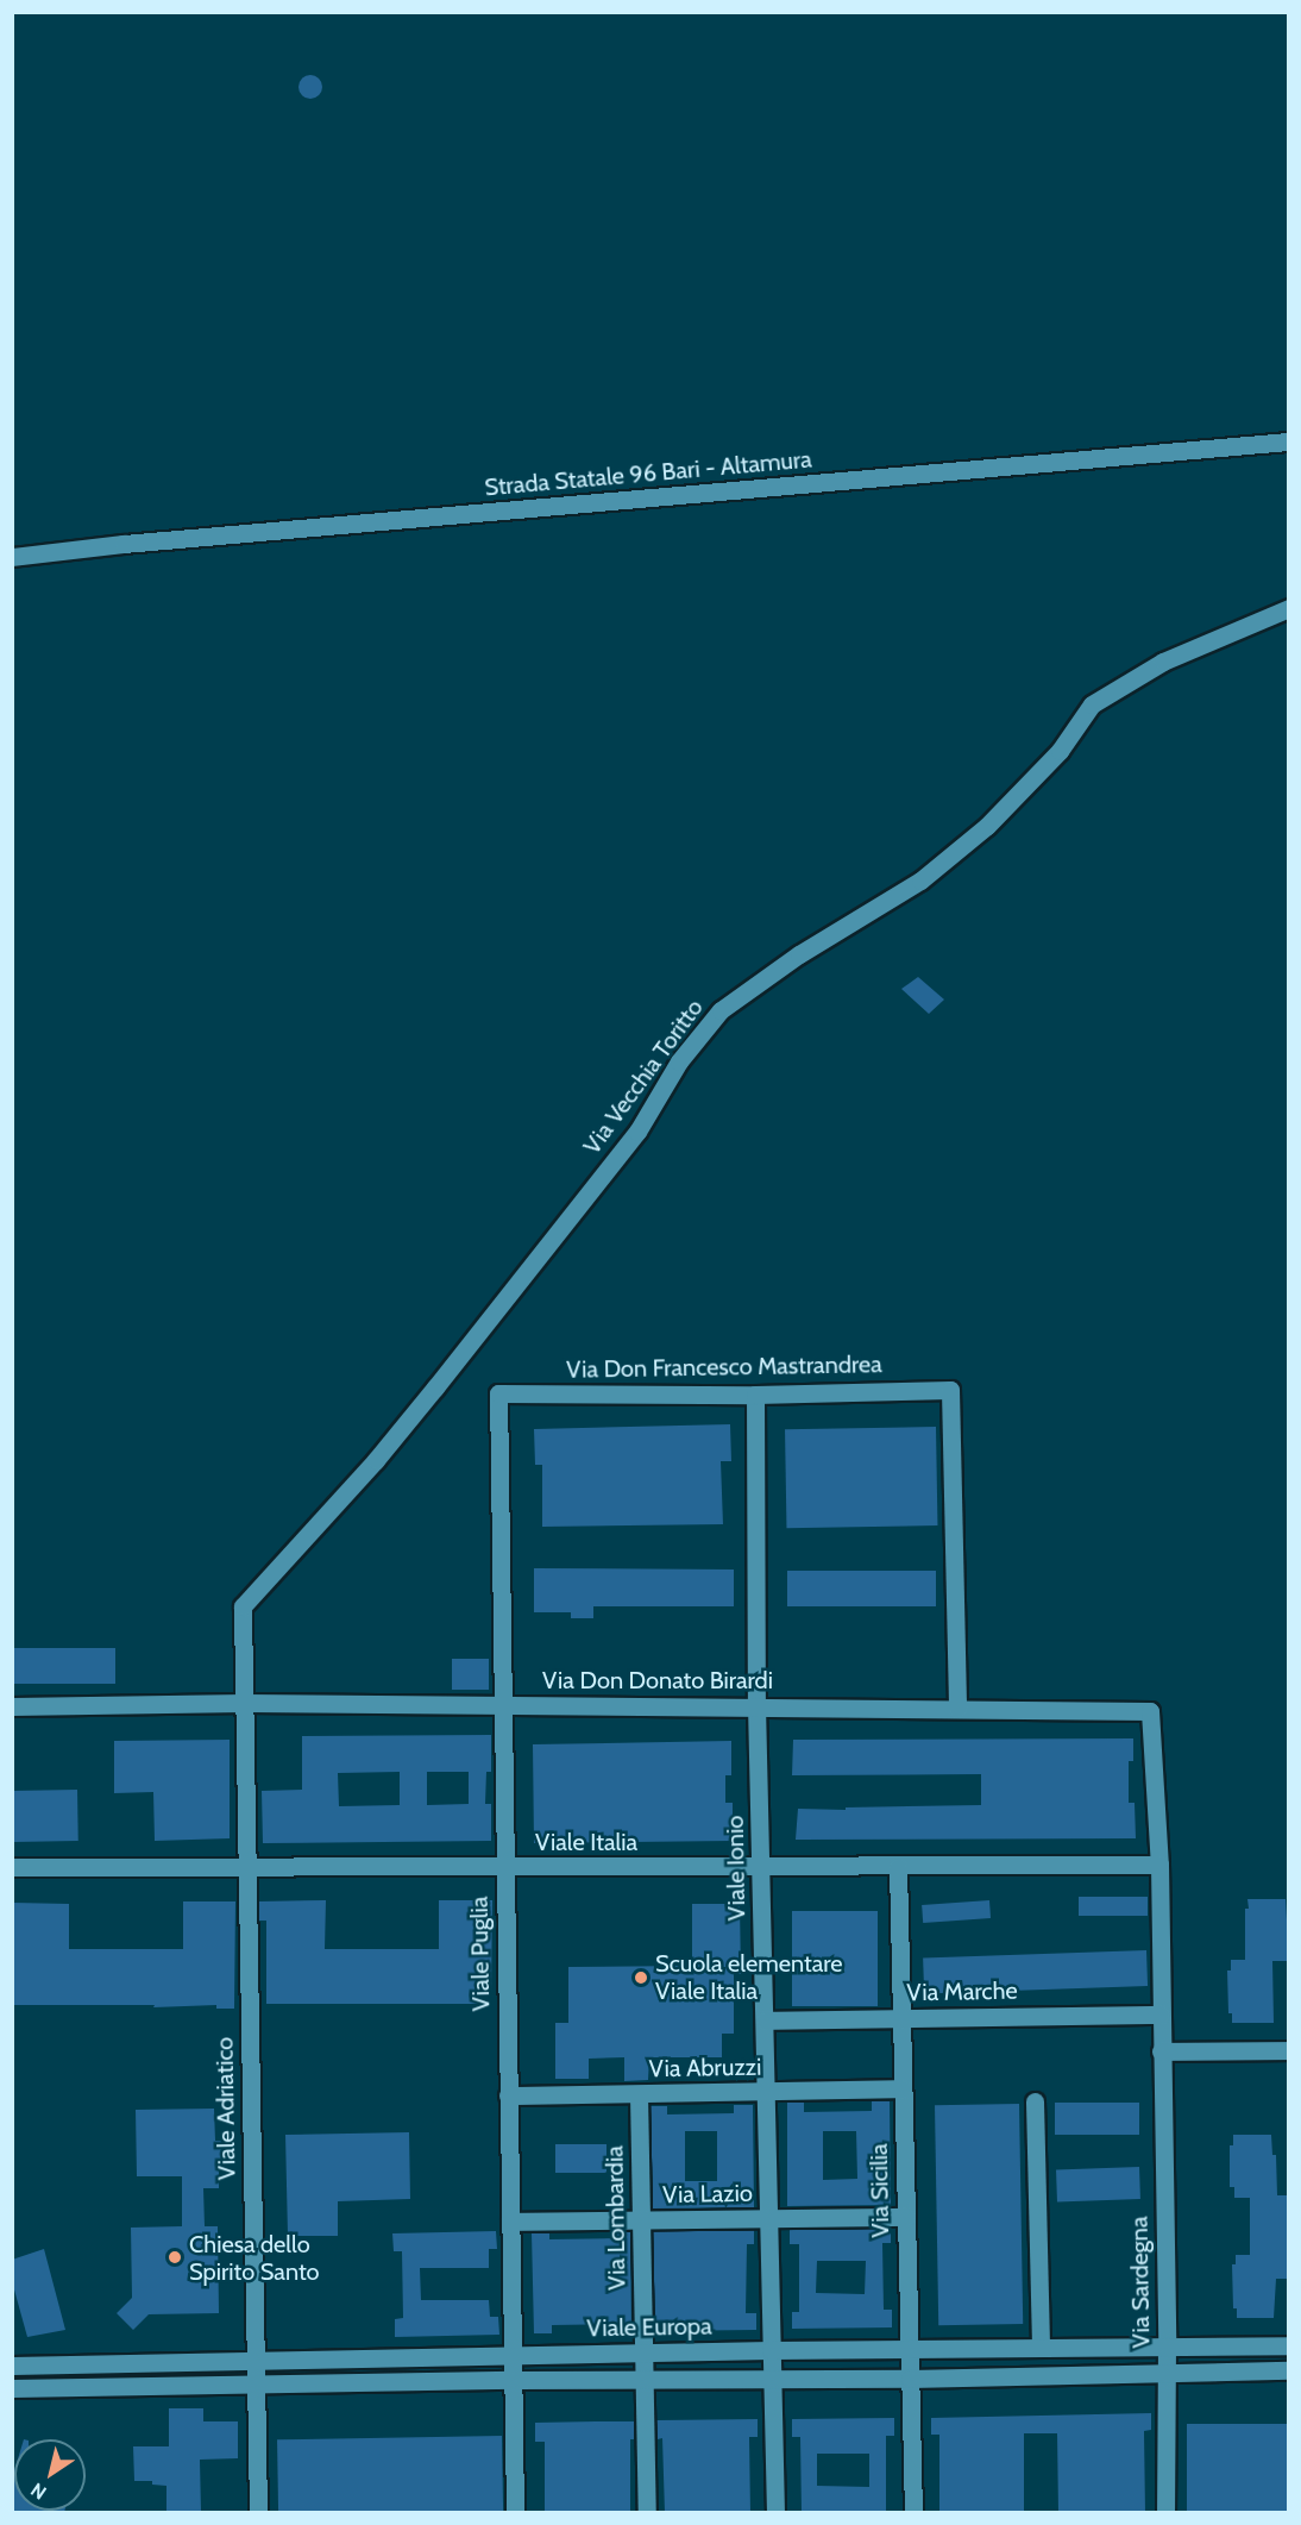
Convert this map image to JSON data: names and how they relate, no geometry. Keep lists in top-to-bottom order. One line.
{"streets":{"street":["Strada Statale 96 Bari - Altamura","Via Vecchia Toritto","Via Don Francesco Mastrandrea","Via Don Donato Birardi","Viale Italia","Viale Ionio","Viale Puglia","Via Marche","Via Abruzzi","Viale Adriatico","Via Sicilia","Via Lazio","Via Lombardia","Via Sardegna","Viale Europa"]},"crossings":[["Via Vecchia Toritto","Via Don Donato Birardi"],["Via Vecchia Toritto","Viale Adriatico"],["Via Don Francesco Mastrandrea","Via Don Donato Birardi"],["Via Don Francesco Mastrandrea","Viale Ionio"],["Via Don Francesco Mastrandrea","Viale Puglia"],["Via Don Donato Birardi","Viale Italia"],["Via Don Donato Birardi","Viale Ionio"],["Via Don Donato Birardi","Viale Puglia"],["Via Don Donato Birardi","Viale Adriatico"],["Via Don Donato Birardi","Via Sardegna"],["Viale Italia","Viale Ionio"],["Viale Italia","Viale Puglia"],["Viale Italia","Viale Adriatico"],["Viale Italia","Via Sicilia"],["Viale Italia","Via Sardegna"],["Viale Ionio","Via Marche"],["Viale Ionio","Via Abruzzi"],["Viale Ionio","Via Lazio"],["Viale Ionio","Viale Europa"],["Viale Puglia","Via Abruzzi"],["Viale Puglia","Via Lazio"],["Viale Puglia","Viale Europa"],["Via Marche","Via Sicilia"],["Via Marche","Via Sardegna"],["Via Abruzzi","Via Sicilia"],["Via Abruzzi","Via Lombardia"],["Viale Adriatico","Viale Europa"],["Via Sicilia","Via Lazio"],["Via Sicilia","Viale Europa"],["Via Lazio","Via Lombardia"],["Via Lombardia","Viale Europa"],["Via Sardegna","Viale Europa"]],"places":["Scuola elementare Viale Italia","Chiesa dello Spirito Santo"],"north":"bottom left"}
